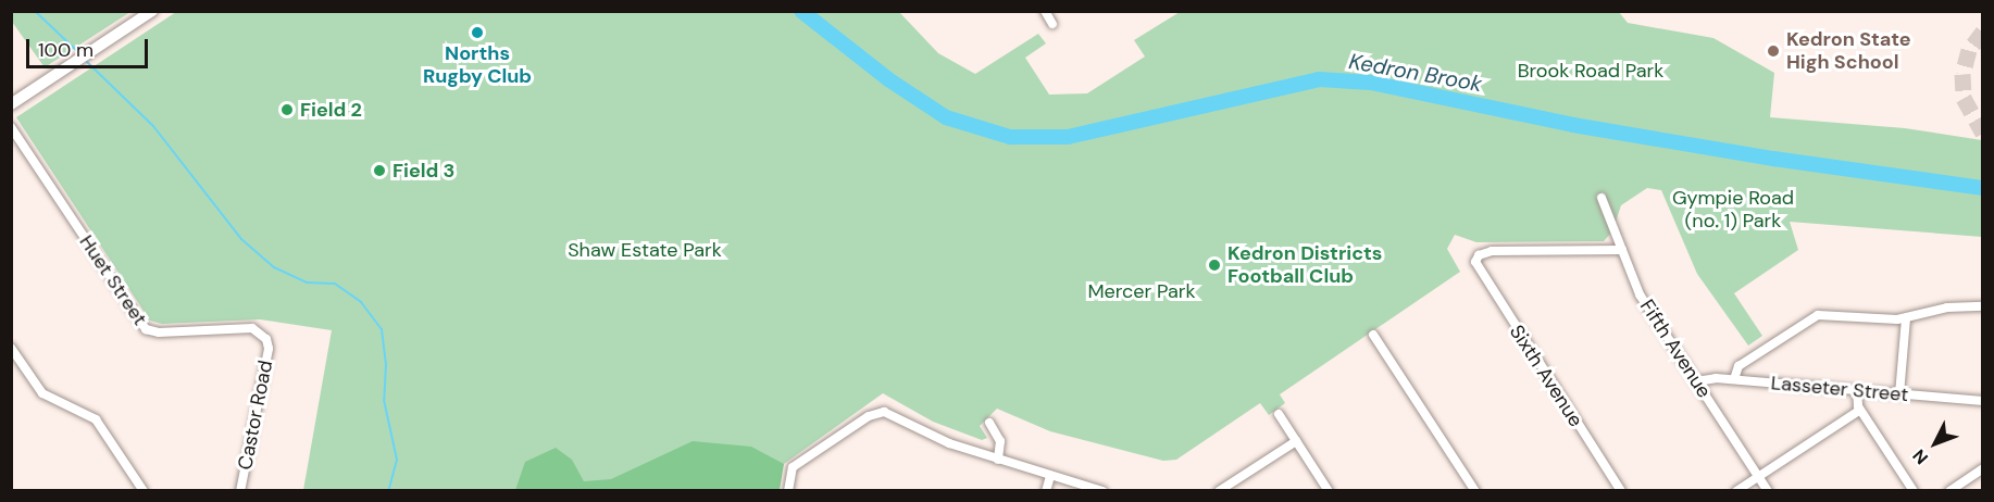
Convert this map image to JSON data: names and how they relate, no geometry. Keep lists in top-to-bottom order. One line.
{"streets":{"street":["Huet Street","Fifth Avenue","Sixth Avenue","Lasseter Street","Castor Road"]},"crossings":[["Huet Street","Castor Road"],["Fifth Avenue","Sixth Avenue"],["Fifth Avenue","Lasseter Street"]],"water":["Kedron Brook"],"parks":["Brook Road Park","Gympie Road (no. 1) Park","Shaw Estate Park","Mercer Park"],"places":["Norths Rugby Club","Kedron State High School","Field 2","Field 3","Kedron Districts Football Club"],"scale_bar":"100 m","north":"bottom left"}
